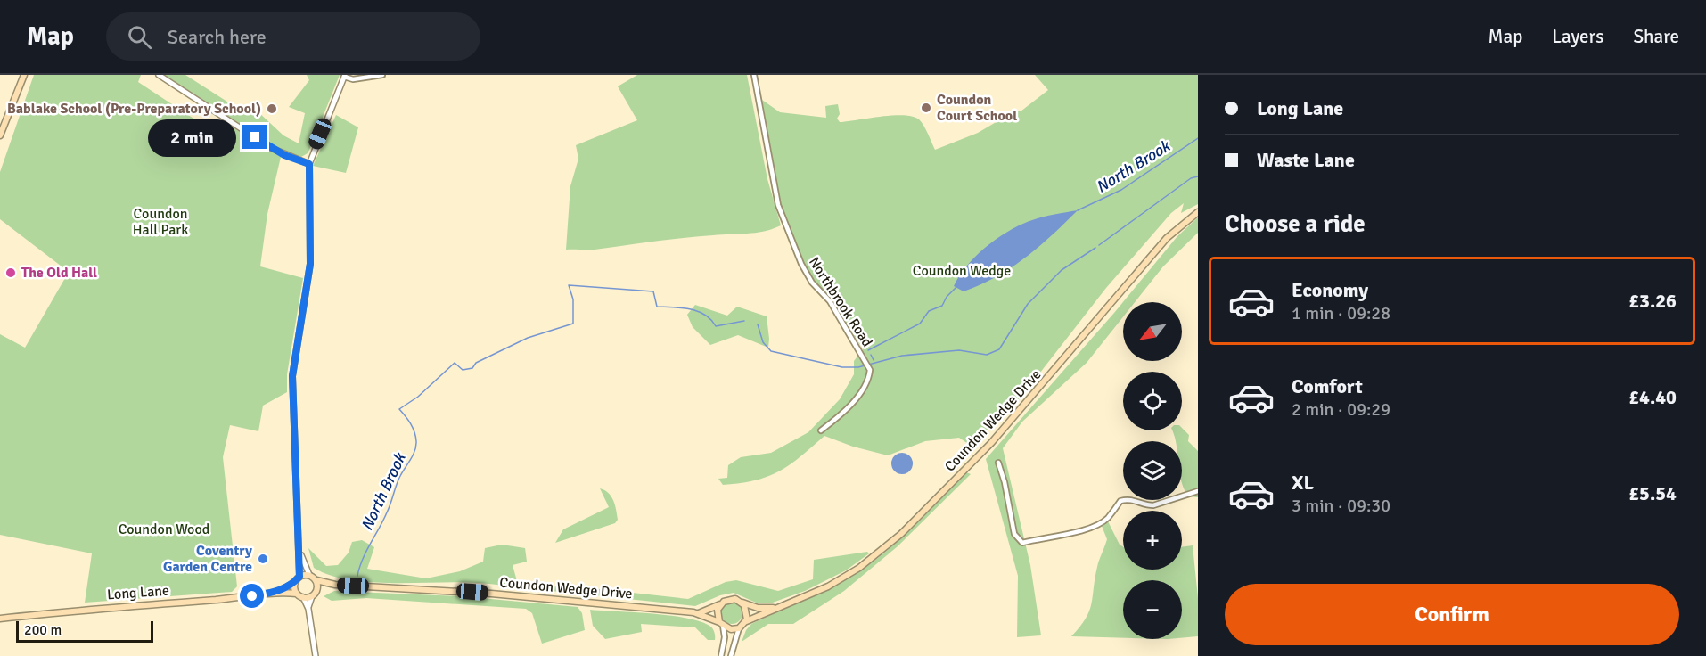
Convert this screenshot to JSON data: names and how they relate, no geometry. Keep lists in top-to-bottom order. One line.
{"streets":{"main road":["Coundon Wedge Drive","Long Lane"],"street":["Northbrook Road"]},"crossings":[["Coundon Wedge Drive","Long Lane"]],"water":["North Brook"],"parks":["Coundon Hall Park","Coundon Wedge","Coundon Wood"],"places":["Coundon Court School","Bablake School (Pre-Preparatory School)","The Old Hall","Coventry Garden Centre"],"scale_bar":"200 m","north":"bottom left","page":{"header":"Map","search":"Search here","nav":["Map","Layers","Share"],"banner":["Long Lane","Waste Lane"],"bubble":"2 min","heading":"Choose a ride","list":[{"name":"Economy","note":"1 min · 09:28","value":"£3.26"},{"name":"Comfort","note":"2 min · 09:29","value":"£4.40"},{"name":"XL","note":"3 min · 09:30","value":"£5.54"}],"map_buttons":["+","−"],"buttons":"Confirm","scale":"200 m"}}
